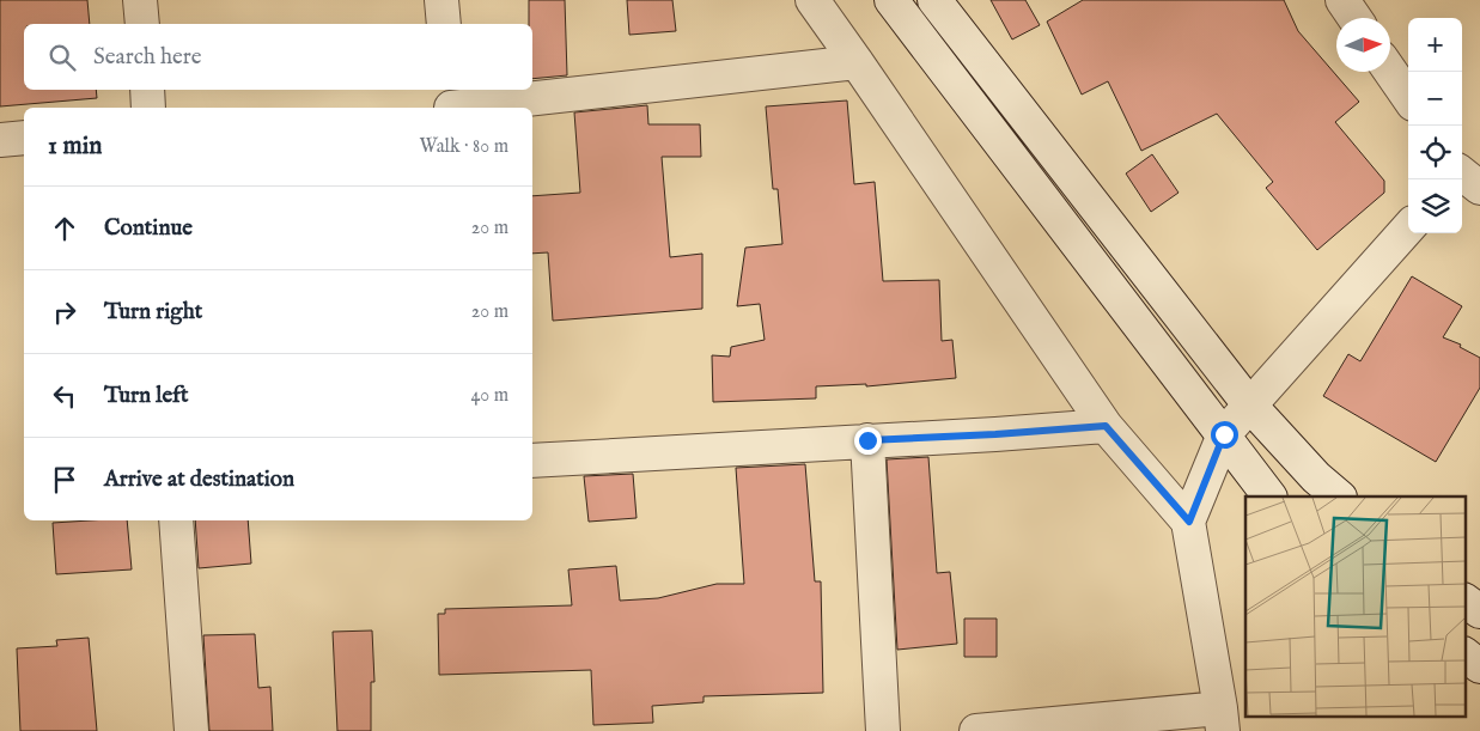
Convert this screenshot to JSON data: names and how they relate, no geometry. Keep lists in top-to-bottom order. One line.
{"north":"right","page":{"map_buttons":["+","−"],"search":"Search here","heading":["1 min","Walk · 80 m"],"list":[["Continue","20 m"],["Turn right","20 m"],["Turn left","40 m"],"Arrive at destination"]}}
